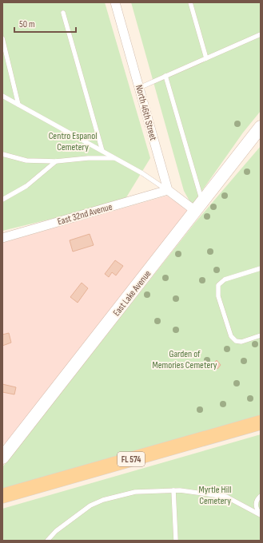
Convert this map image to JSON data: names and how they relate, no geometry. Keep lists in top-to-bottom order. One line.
{"streets":{"main road":["FL 574"],"street":["North 46th Street","East 32nd Avenue","East Lake Avenue"]},"crossings":[["North 46th Street","East 32nd Avenue"]],"parks":["Centro Espanol Cemetery","Garden of Memories Cemetery","Myrtle Hill Cemetery"],"scale_bar":"50 m"}
